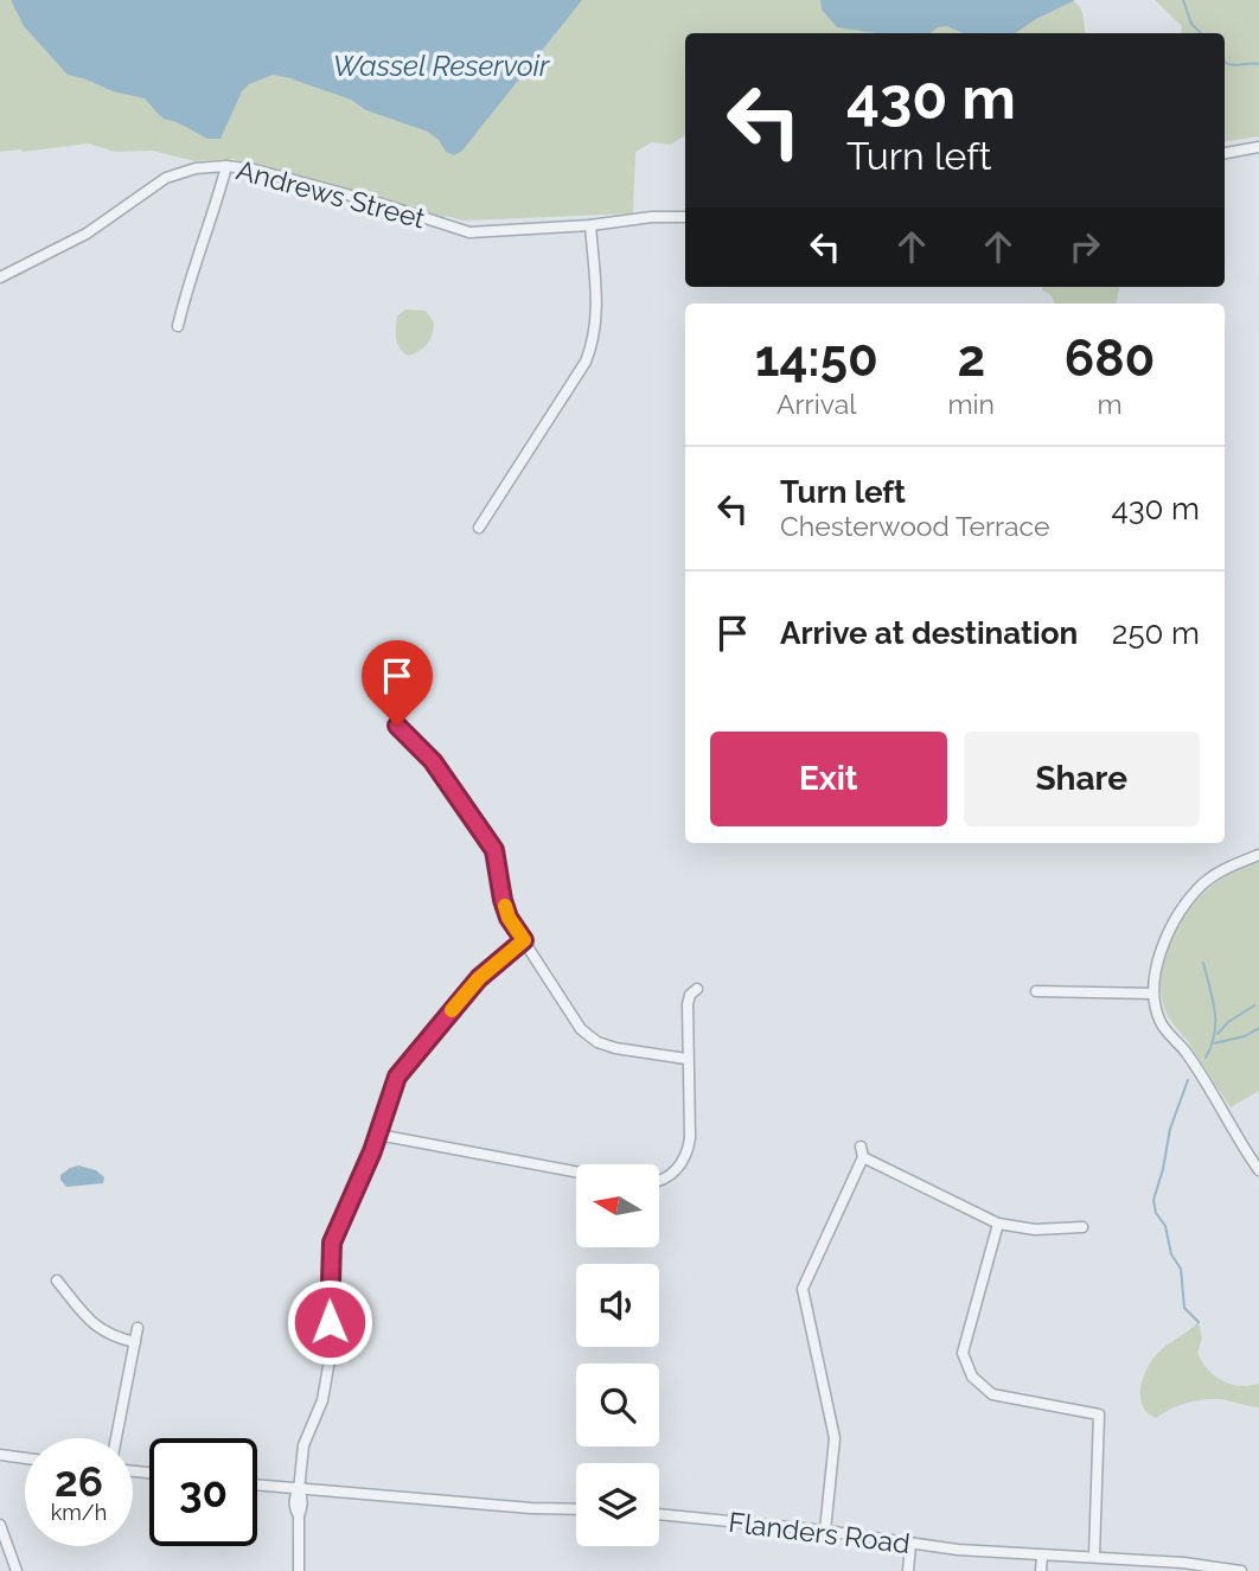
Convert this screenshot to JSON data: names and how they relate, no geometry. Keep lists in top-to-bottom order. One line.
{"streets":{"street":["Andrews Street","Flanders Road"]},"water":["Wassel Reservoir"],"north":"left","page":{"turn":["430 m","Turn left"],"eta":["14:50","Arrival","2","min","680","m"],"list":[{"name":"Turn left","note":"Chesterwood Terrace","value":"430 m"},{"name":"Arrive at destination","value":"250 m"}],"buttons":["Exit","Share"],"speed":"26 km/h","limit":"30"}}
